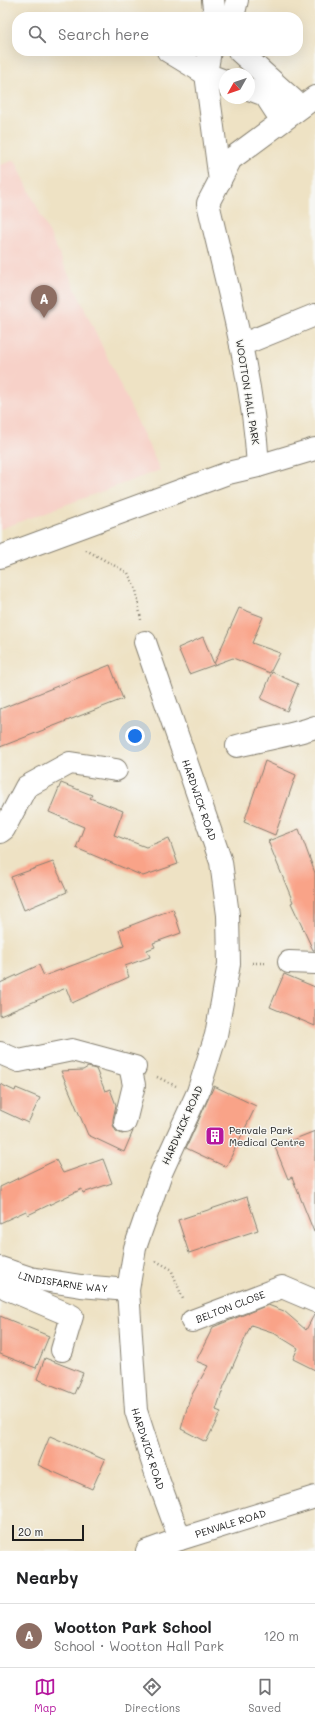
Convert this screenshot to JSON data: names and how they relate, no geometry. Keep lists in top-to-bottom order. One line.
{"streets":{"street":["WOOTTON HALL PARK","HARDWICK ROAD","LINDISFARNE WAY","BELTON CLOSE","PENVALE ROAD"]},"crossings":[["HARDWICK ROAD","LINDISFARNE WAY"],["HARDWICK ROAD","BELTON CLOSE"],["HARDWICK ROAD","PENVALE ROAD"]],"places":{"building":["Penvale Park Medical Centre"]},"scale_bar":"20 m","north":"bottom left","page":{"search":"Search here","pins":"A","scale":"20 m","heading":"Nearby","list":[{"mark":"A","name":"Wootton Park School","note":"School · Wootton Hall Park","value":"120 m"}],"nav":["Map","Directions","Saved"]}}
